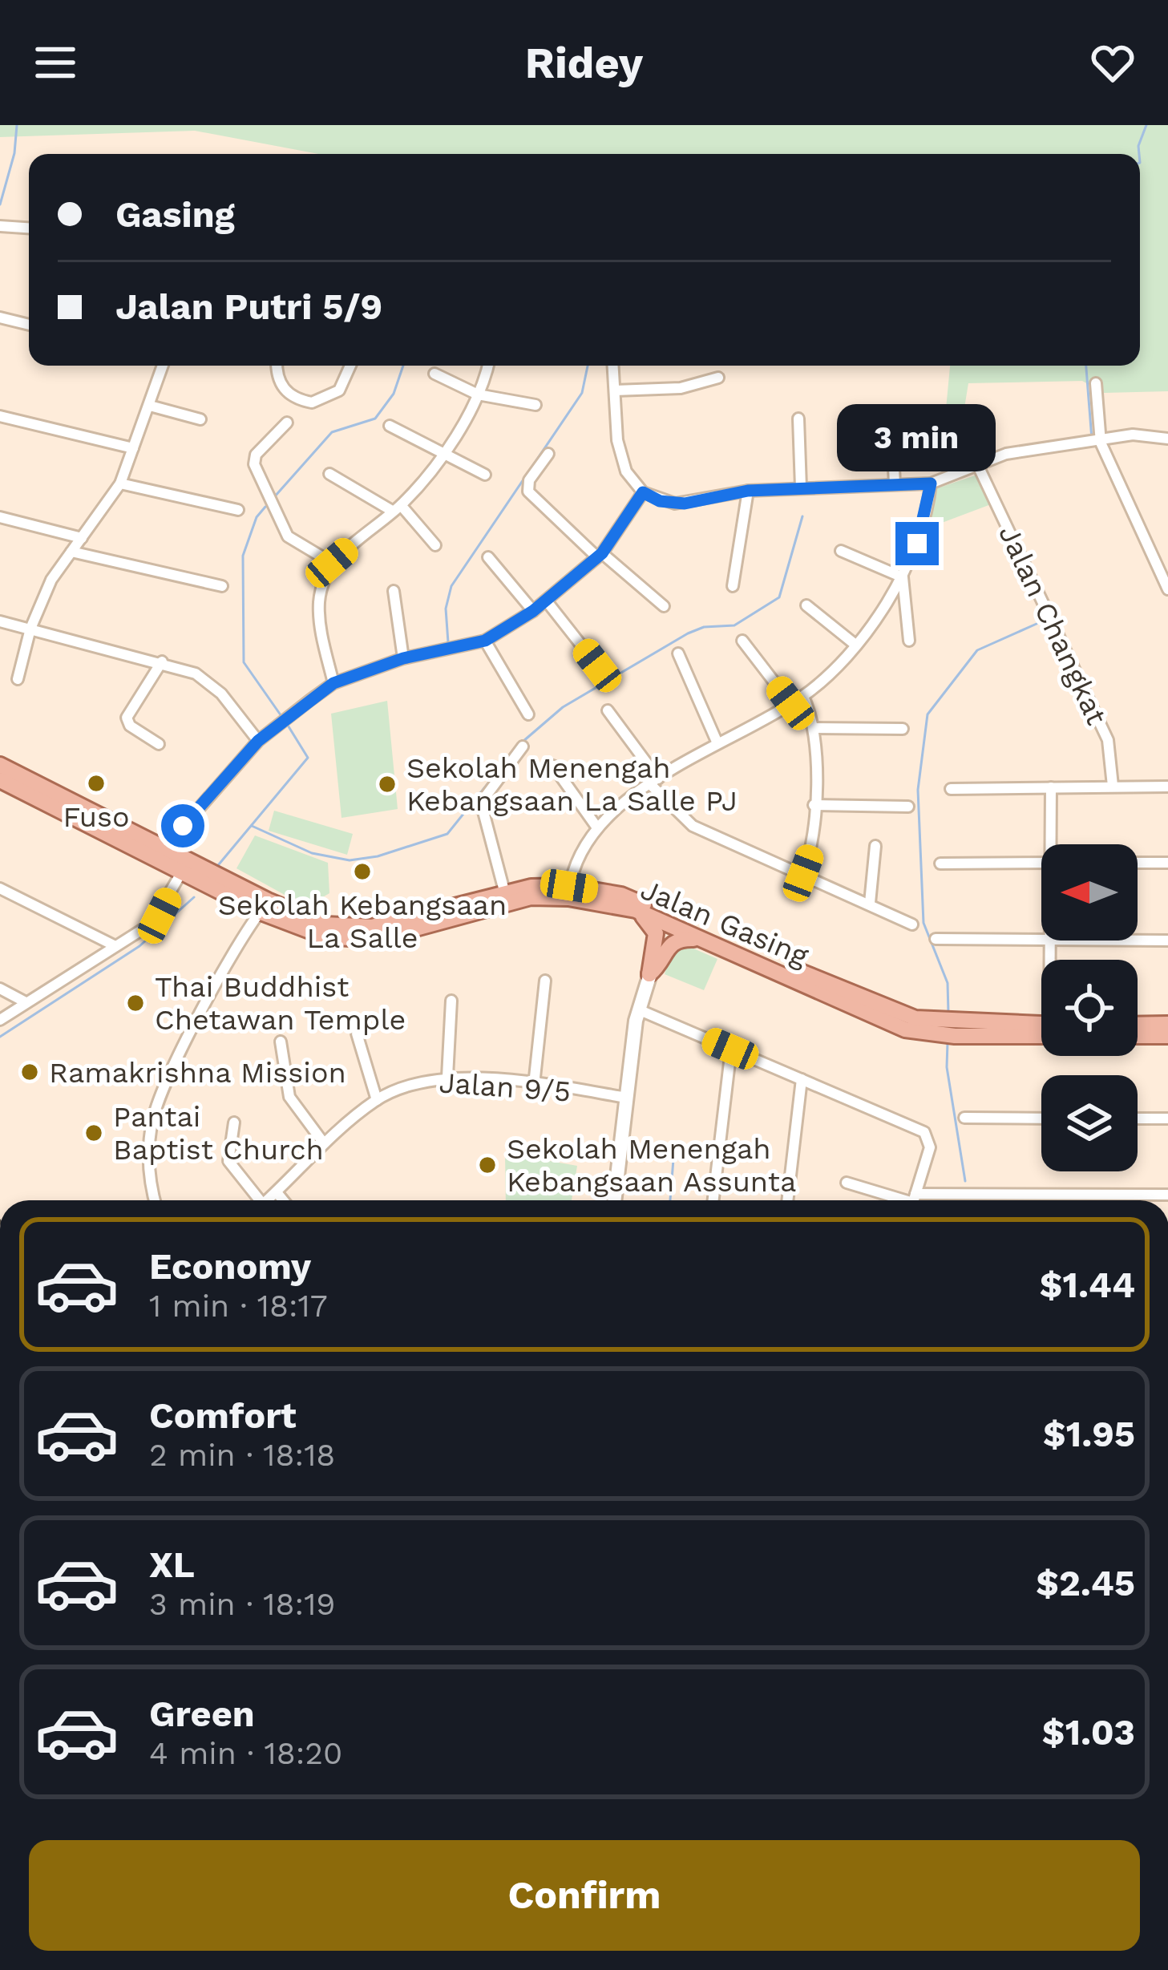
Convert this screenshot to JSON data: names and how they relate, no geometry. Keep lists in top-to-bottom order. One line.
{"streets":{"main road":["Jalan Gasing"],"street":["Jalan Changkat","Jalan 9/5"]},"places":["Fuso","Sekolah Menengah Kebangsaan La Salle PJ","Sekolah Kebangsaan La Salle","Thai Buddhist Chetawan Temple","Ramakrishna Mission","Pantai Baptist Church","Sekolah Menengah Kebangsaan Assunta"],"north":"left","page":{"header":"Ridey","banner":["Gasing","Jalan Putri 5/9"],"bubble":"3 min","list":[{"name":"Economy","note":"1 min · 18:17","value":"$1.44"},{"name":"Comfort","note":"2 min · 18:18","value":"$1.95"},{"name":"XL","note":"3 min · 18:19","value":"$2.45"},{"name":"Green","note":"4 min · 18:20","value":"$1.03"}],"buttons":"Confirm"}}
